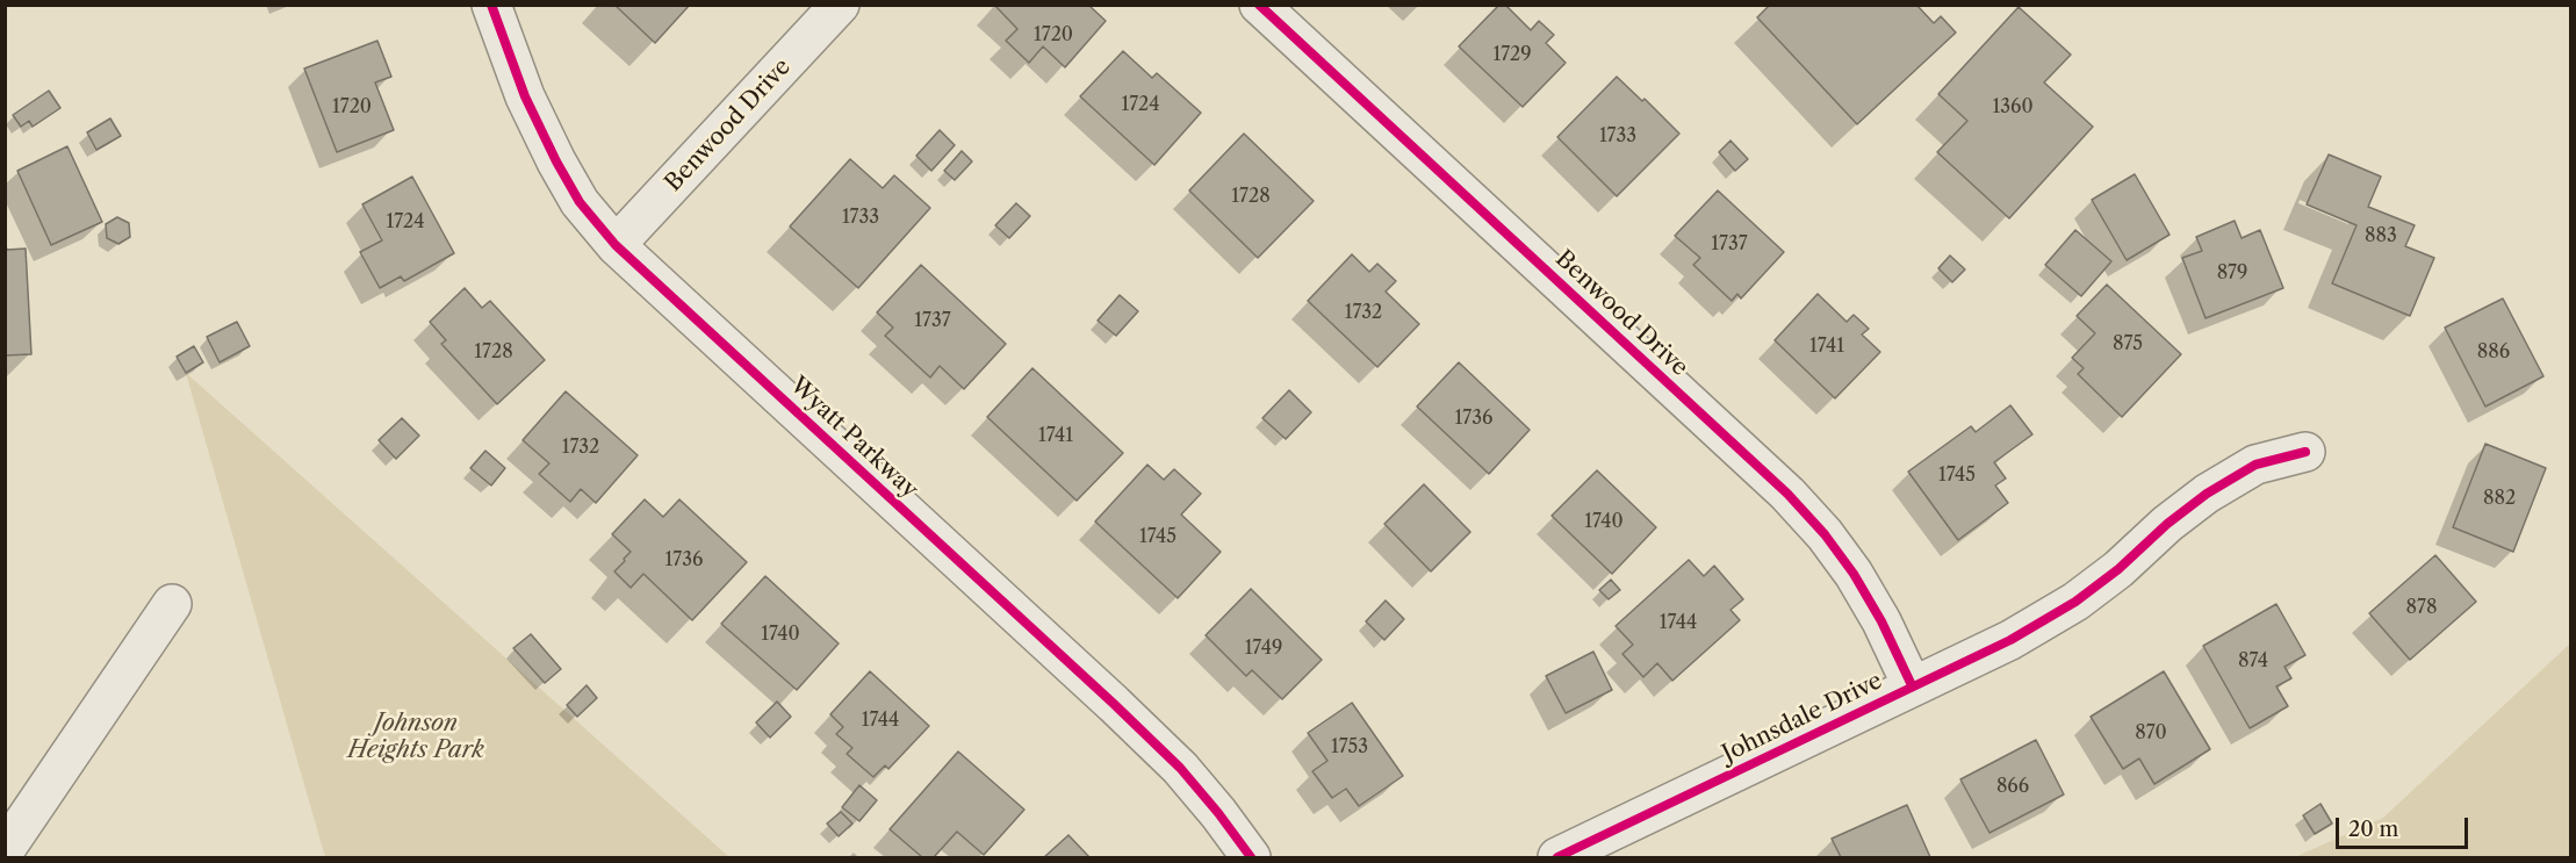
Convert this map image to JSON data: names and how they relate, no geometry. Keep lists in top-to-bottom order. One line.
{"streets":{"street":["Benwood Drive","Wyatt Parkway","Johnsdale Drive"]},"crossings":[["Benwood Drive","Wyatt Parkway"],["Benwood Drive","Johnsdale Drive"]],"parks":["Johnson Heights Park"],"house_numbers":["1720","1729","1724","1720","1360","1733","1728","1733","1724","883","1737","879","1732","1737","875","1741","1728","886","1736","1741","1732","1745","882","1740","1745","1736","878","1744","1740","1749","874","1744","870","1753","866"],"scale_bar":"20 m"}
